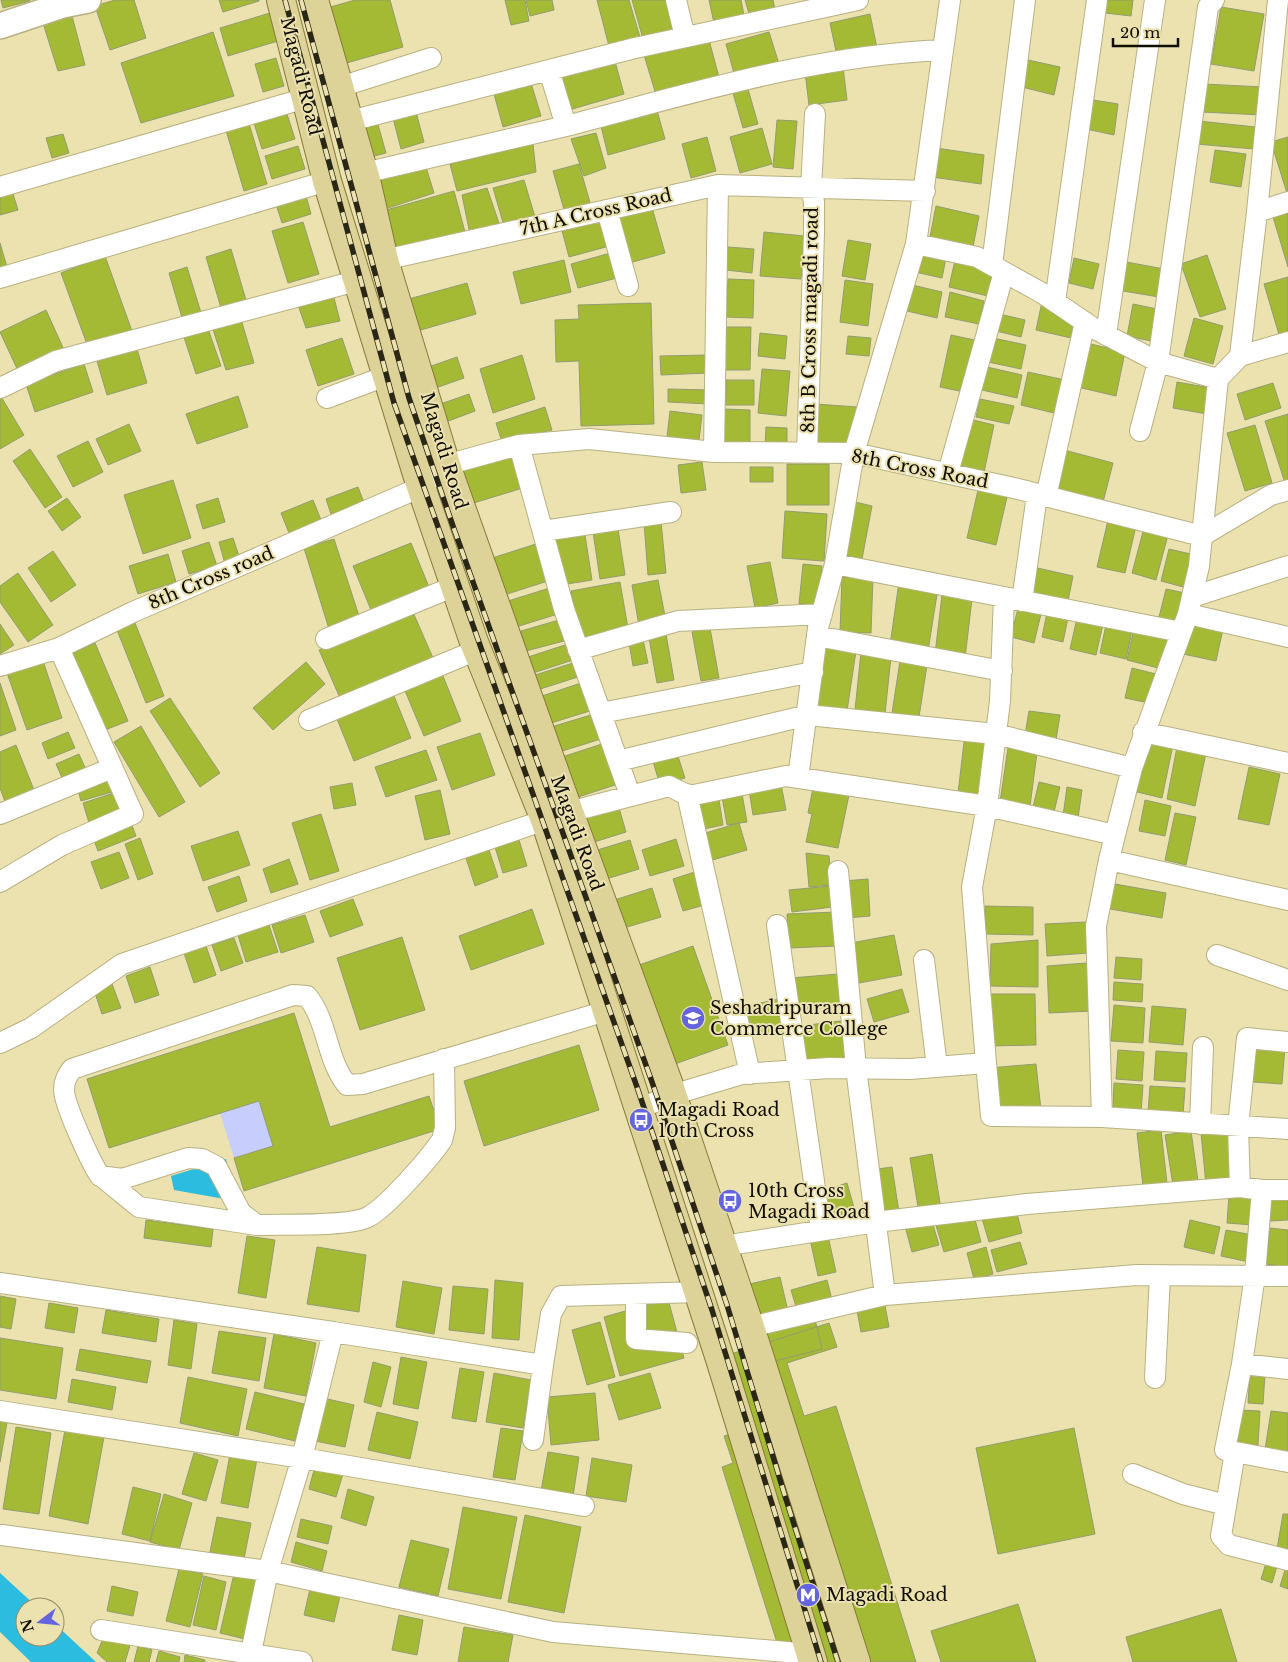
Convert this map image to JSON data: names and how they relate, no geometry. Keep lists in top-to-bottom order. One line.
{"streets":{"main road":["Magadi Road"],"street":["7th A Cross Road","8th B Cross magadi road","8th Cross Road","8th Cross road"]},"crossings":[["Magadi Road","7th A Cross Road"],["Magadi Road","8th Cross Road"],["Magadi Road","8th Cross road"],["7th A Cross Road","8th B Cross magadi road"],["8th B Cross magadi road","8th Cross Road"],["8th Cross Road","8th Cross road"]],"places":{"school or university":["Seshadripuram Commerce College"],"bus stop":["Magadi Road 10th Cross","10th Cross Magadi Road"],"metro station":["Magadi Road"]},"scale_bar":"20 m","north":"left"}
